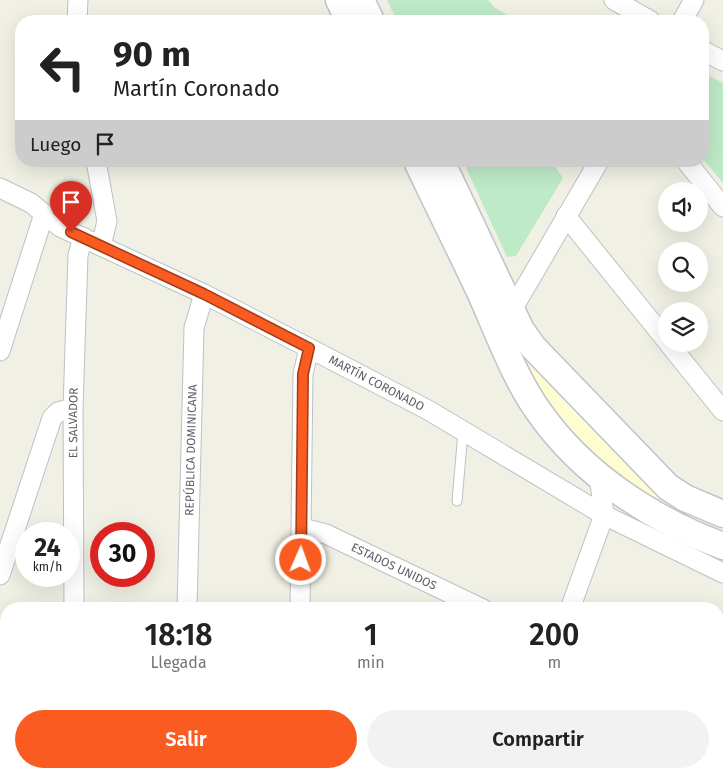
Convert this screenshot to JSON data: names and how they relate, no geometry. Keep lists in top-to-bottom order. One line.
{"streets":{"street":["MARTÍN CORONADO","EL SALVADOR","REPÚBLICA DOMINICANA","ESTADOS UNIDOS"]},"crossings":[["MARTÍN CORONADO","EL SALVADOR"],["MARTÍN CORONADO","REPÚBLICA DOMINICANA"]],"page":{"turn":["90 m","Martín Coronado"],"then":"Luego","speed":"24 km/h","limit":"30","eta":["18:18","Llegada","1","min","200","m"],"buttons":["Salir","Compartir"]}}
